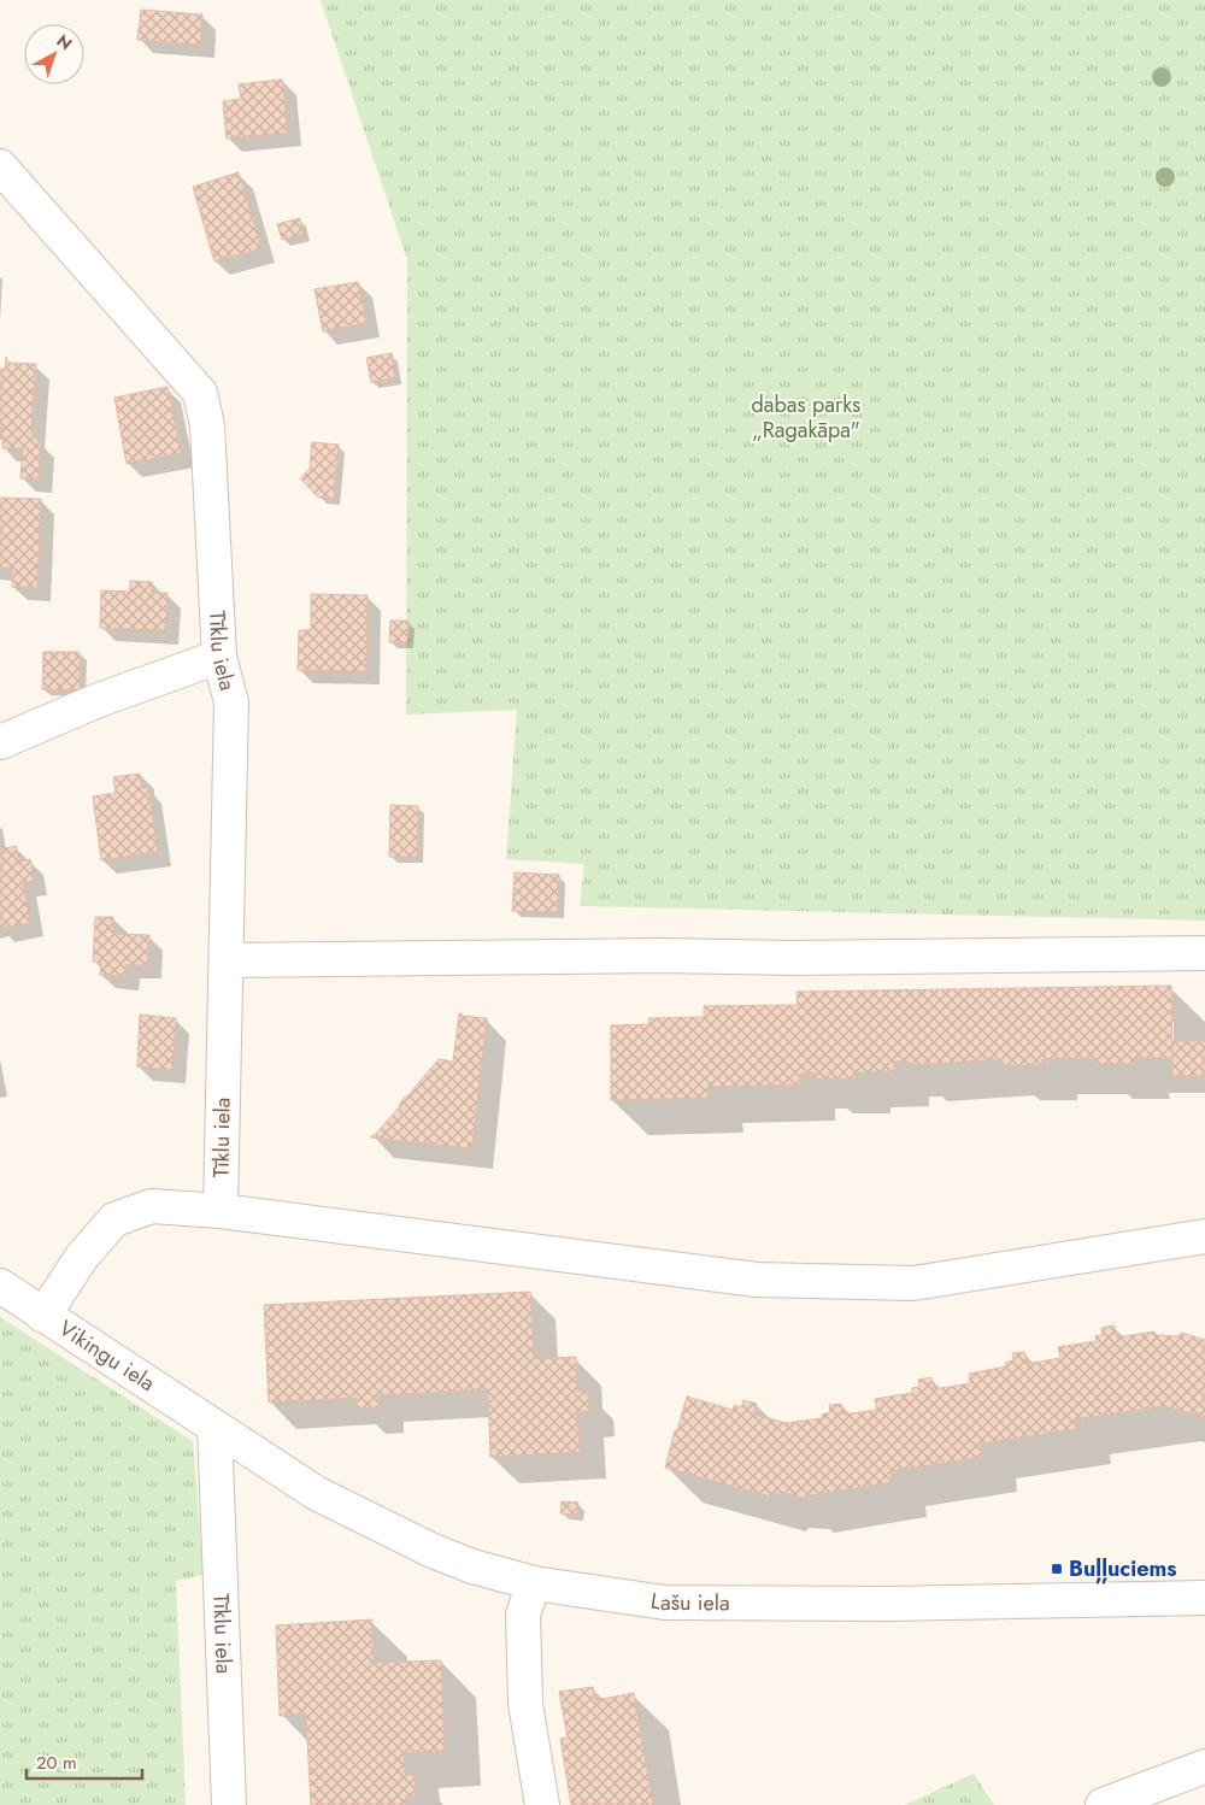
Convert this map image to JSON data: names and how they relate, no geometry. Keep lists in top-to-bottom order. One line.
{"streets":{"street":["Tīklu iela","Vikingu iela","Lašu iela"]},"crossings":[["Tīklu iela","Vikingu iela"],["Tīklu iela","Lašu iela"],["Vikingu iela","Lašu iela"]],"parks":["dabas parks „Ragakāpa\""],"places":{"transit":["Buļļuciems"]},"scale_bar":"20 m","north":"top right"}
